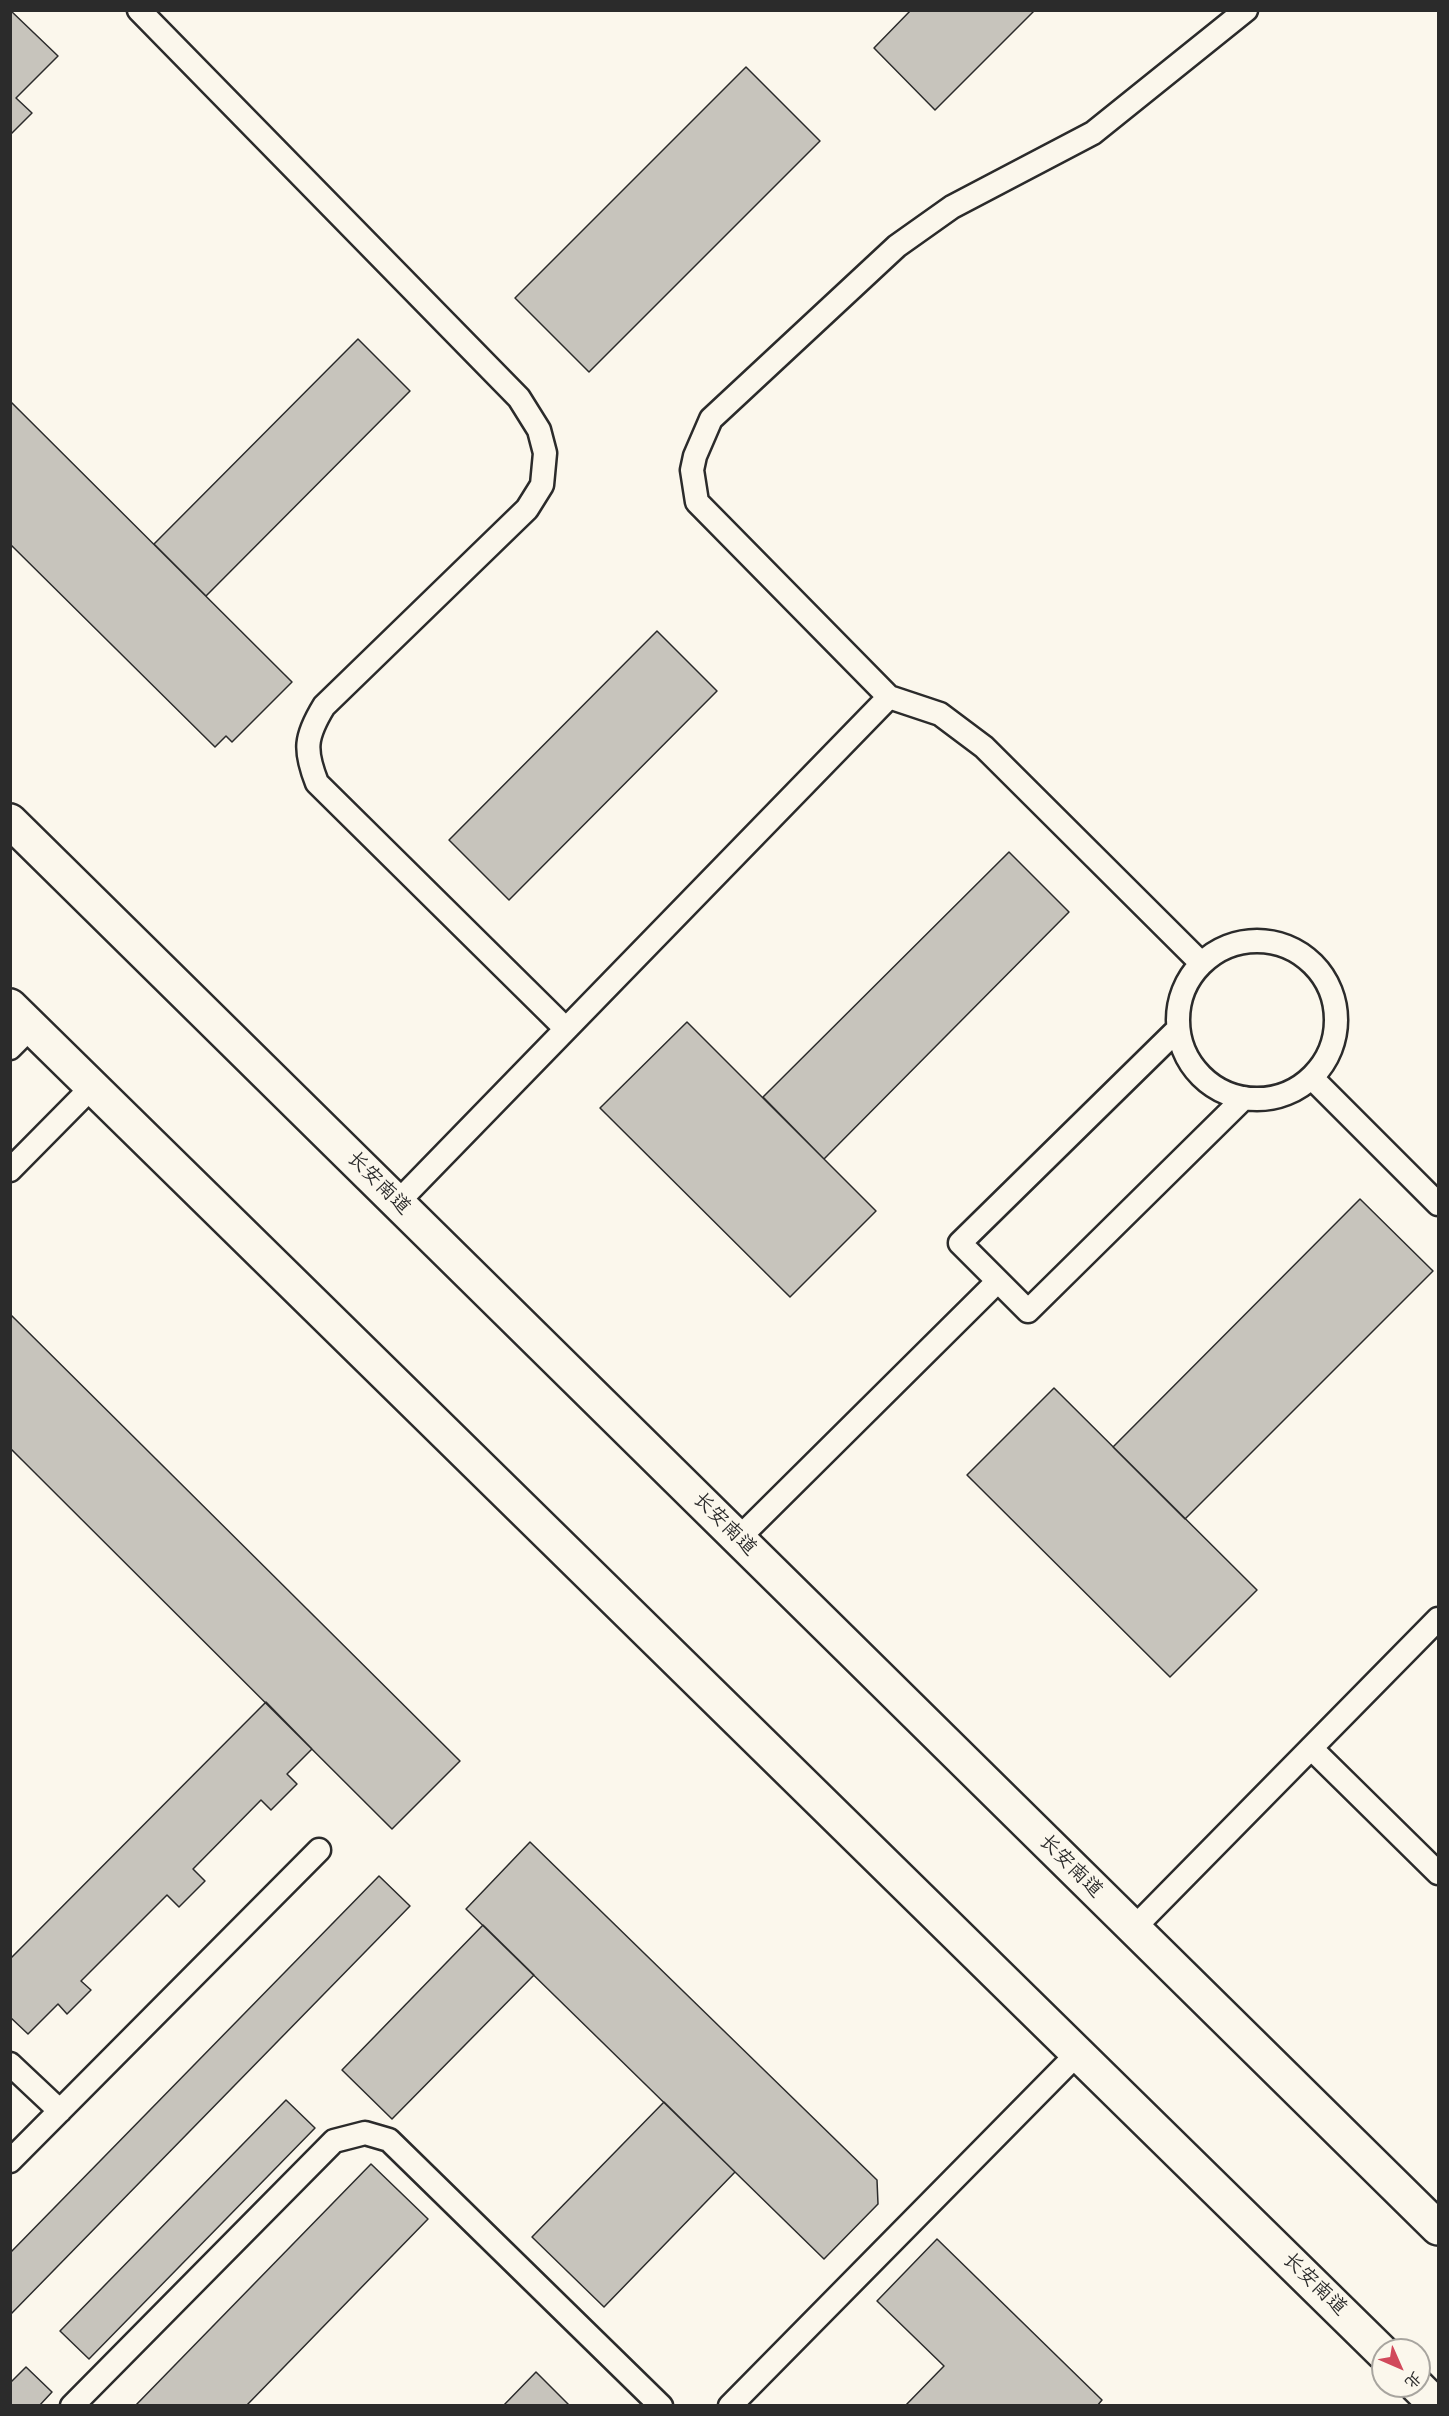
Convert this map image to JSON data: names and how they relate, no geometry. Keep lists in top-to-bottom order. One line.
{"streets":{"main road":["长安南道"]},"north":"bottom right"}
